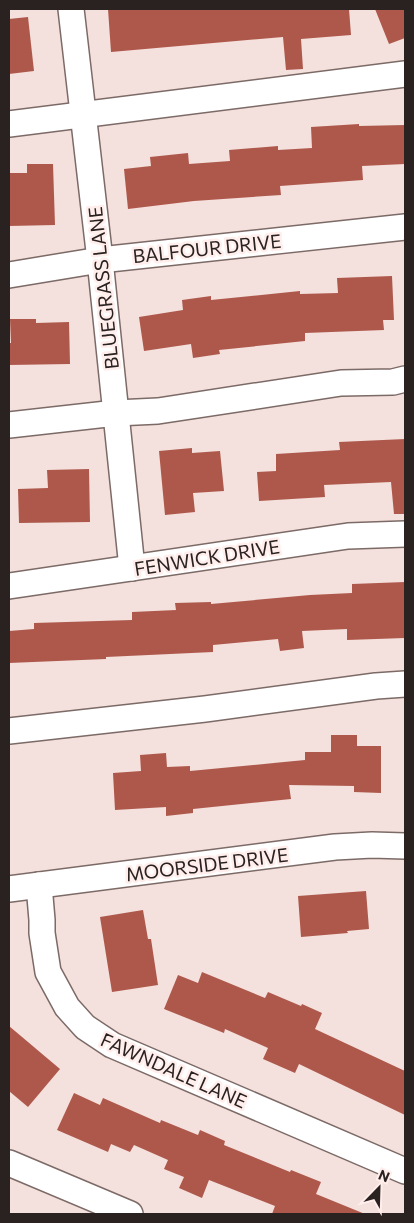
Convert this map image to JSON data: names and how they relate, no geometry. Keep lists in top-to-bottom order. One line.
{"streets":{"street":["BALFOUR DRIVE","BLUEGRASS LANE","FENWICK DRIVE","MOORSIDE DRIVE","FAWNDALE LANE"]},"crossings":[["BALFOUR DRIVE","BLUEGRASS LANE"],["BLUEGRASS LANE","FENWICK DRIVE"],["MOORSIDE DRIVE","FAWNDALE LANE"]],"north":"top right"}
